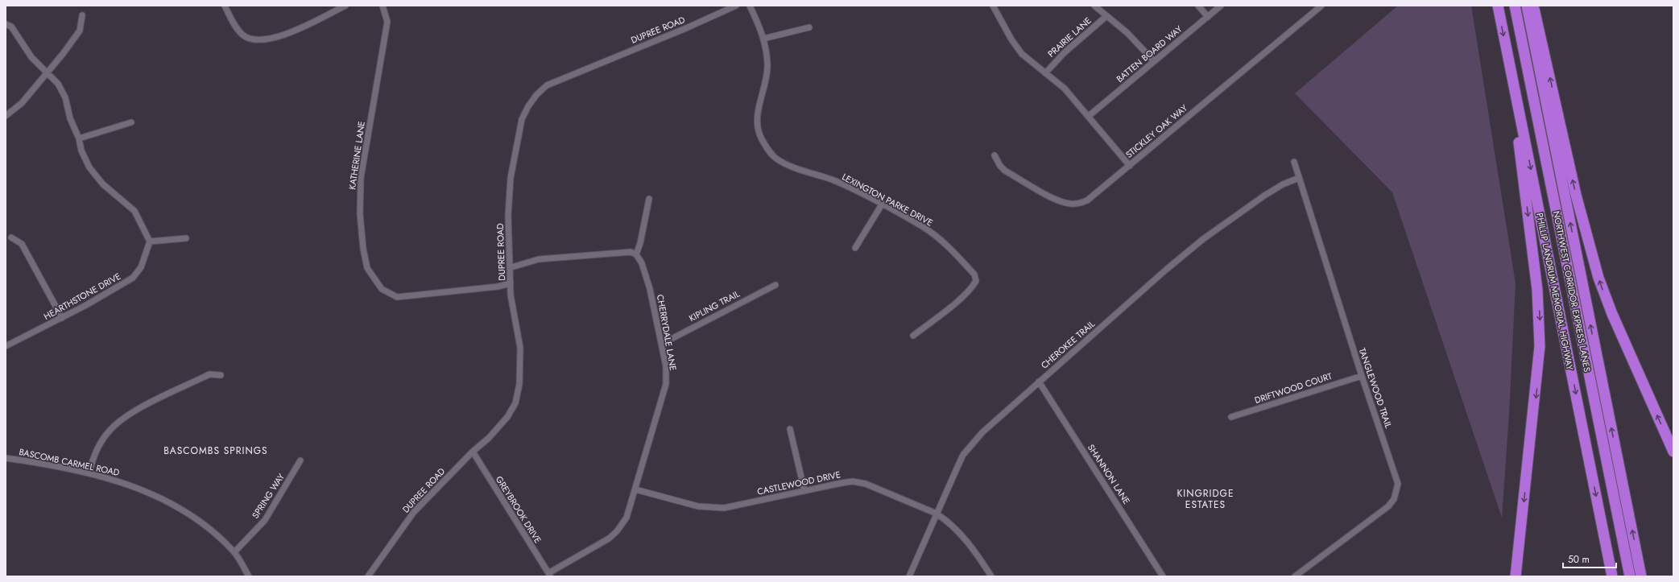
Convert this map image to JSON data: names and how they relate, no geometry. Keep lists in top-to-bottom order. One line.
{"streets":{"highway":["PHILLIP LANDRUM MEMORIAL HIGHWAY","NORTHWEST CORRIDOR EXPRESS LANES"],"street":["DUPREE ROAD","PRAIRIE LANE","BATTEN BOARD WAY","STICKLEY OAK WAY","KATHERINE LANE","LEXINGTON PARKE DRIVE","HEARTHSTONE DRIVE","KIPLING TRAIL","CHERRYDALE LANE","CHEROKEE TRAIL","DRIFTWOOD COURT","TANGLEWOOD TRAIL","BASCOMB CARMEL ROAD","SHANNON LANE","CASTLEWOOD DRIVE","SPRING WAY","GREYBROOK DRIVE"]},"crossings":[["DUPREE ROAD","KATHERINE LANE"],["DUPREE ROAD","GREYBROOK DRIVE"],["KIPLING TRAIL","CHERRYDALE LANE"],["CHERRYDALE LANE","CASTLEWOOD DRIVE"],["CHERRYDALE LANE","GREYBROOK DRIVE"],["CHEROKEE TRAIL","TANGLEWOOD TRAIL"],["CHEROKEE TRAIL","SHANNON LANE"],["CHEROKEE TRAIL","CASTLEWOOD DRIVE"],["DRIFTWOOD COURT","TANGLEWOOD TRAIL"],["BASCOMB CARMEL ROAD","SPRING WAY"]],"districts":["BASCOMBS SPRINGS","KINGRIDGE ESTATES"],"scale_bar":"50 m"}
